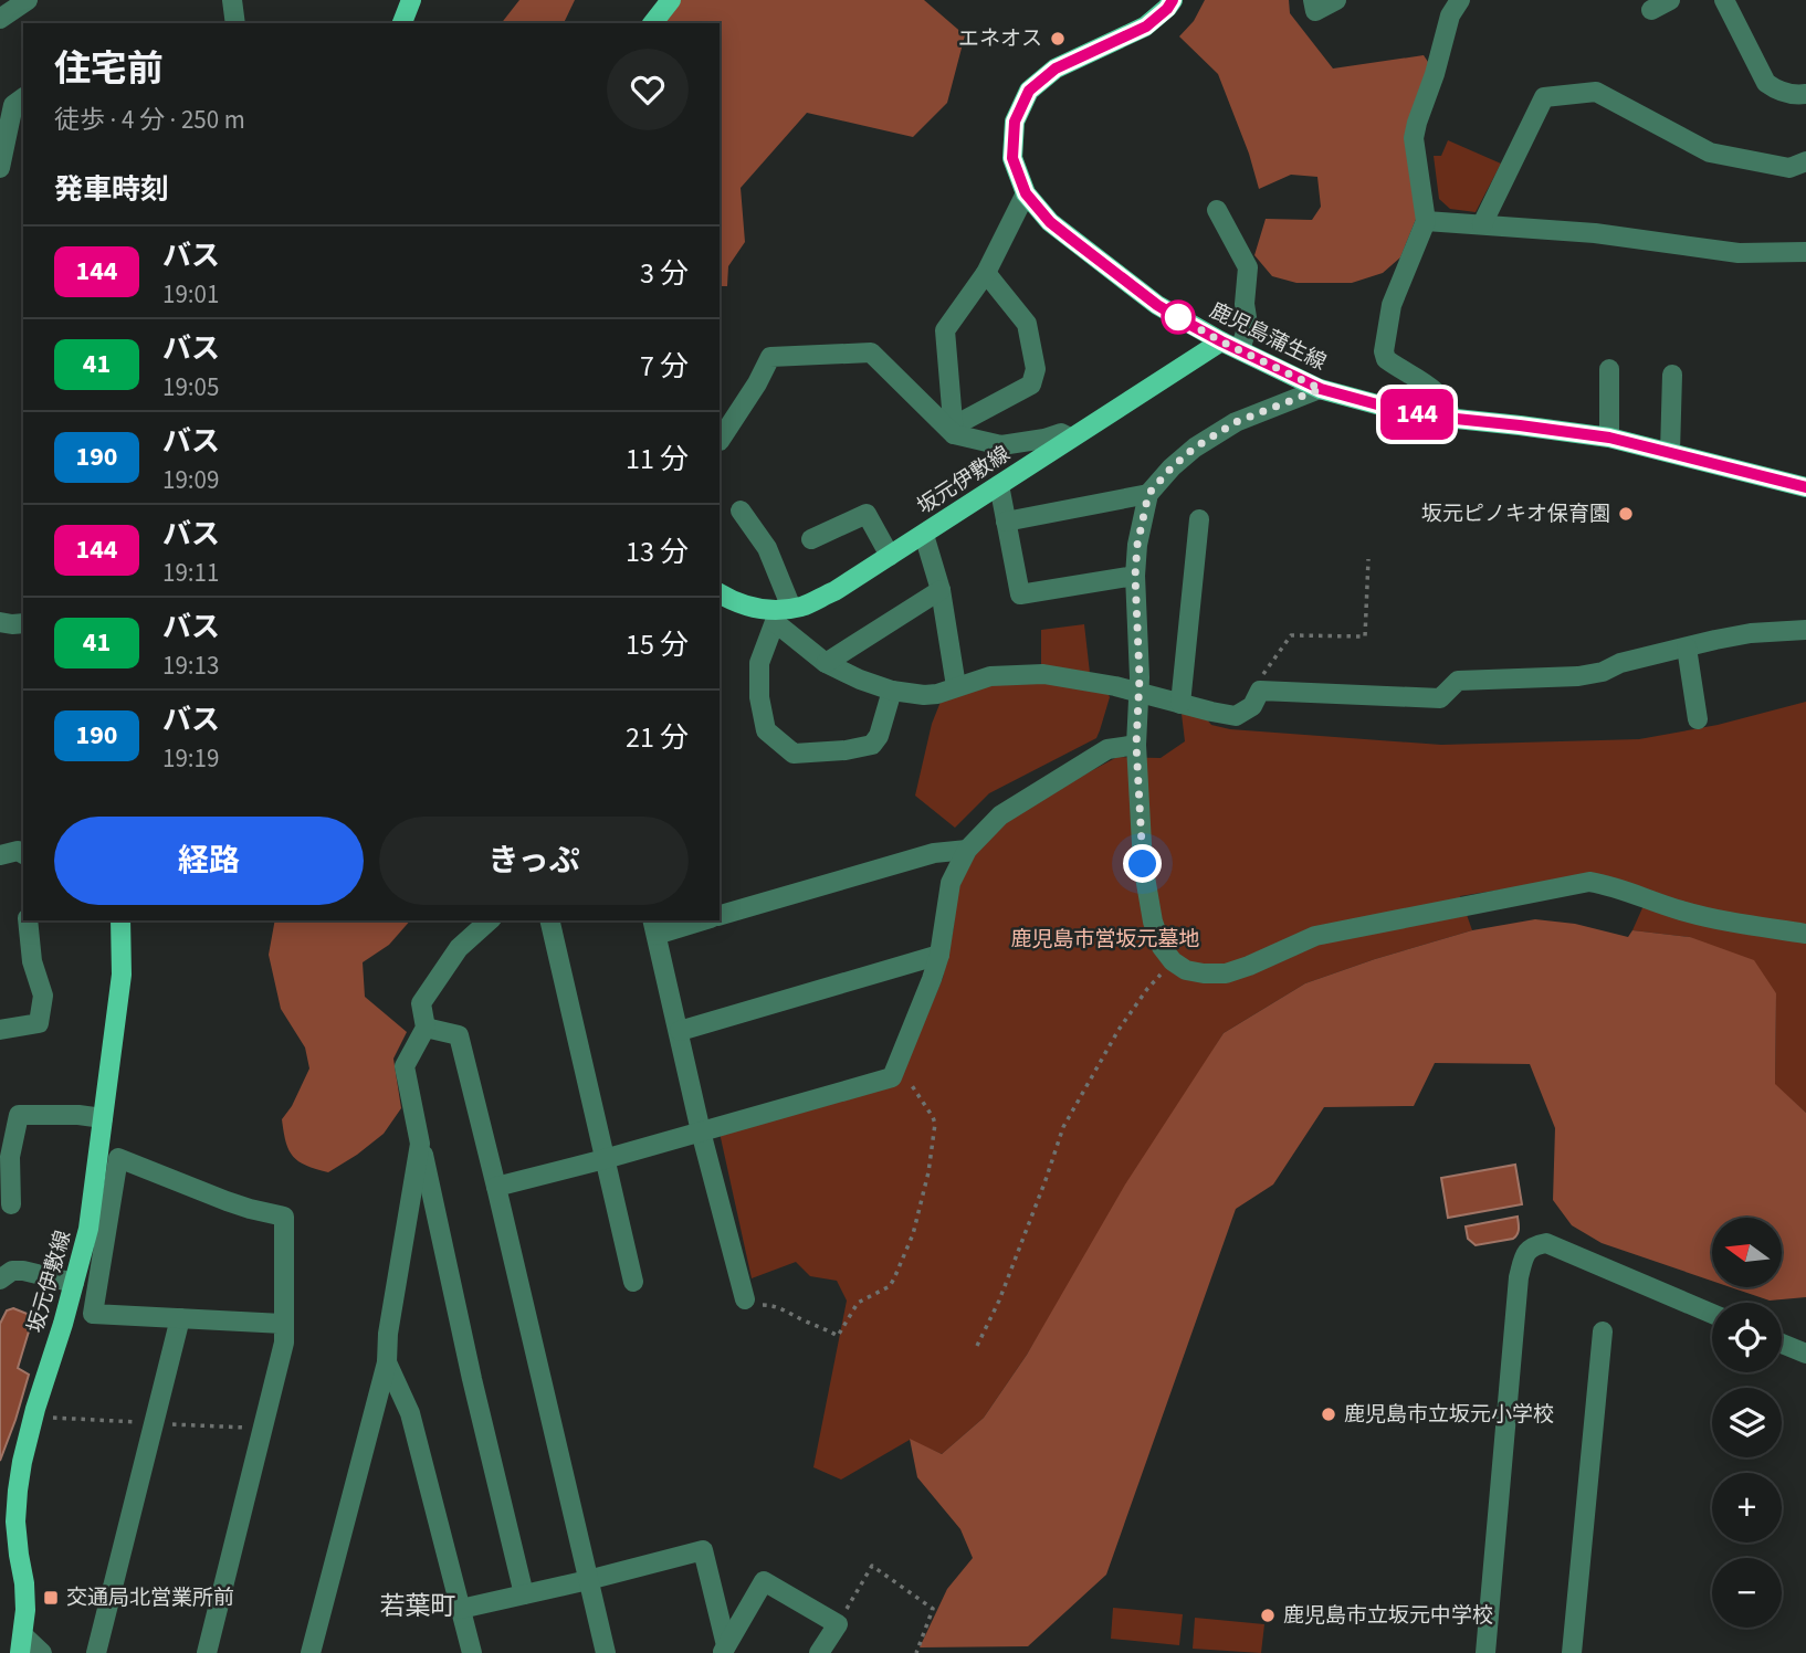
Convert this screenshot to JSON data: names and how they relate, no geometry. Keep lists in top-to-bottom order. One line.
{"streets":{"main road":["鹿児島蒲生線","坂元伊敷線"]},"crossings":[["鹿児島蒲生線","坂元伊敷線"]],"districts":["若葉町"],"parks":["鹿児島市営坂元墓地"],"places":{"other":["エネオス","坂元ピノキオ保育園","鹿児島市立坂元小学校","鹿児島市立坂元中学校"],"transit":["交通局北営業所前"]},"lines":["bus line 144"],"north":"left","page":{"on_map":"144","heading":[["住宅前","徒歩 · 4 分 · 250 m"],"発車時刻"],"list":[{"mark":"144","name":"バス","note":"19:01","value":"3 分"},{"mark":"41","name":"バス","note":"19:05","value":"7 分"},{"mark":"190","name":"バス","note":"19:09","value":"11 分"},{"mark":"144","name":"バス","note":"19:11","value":"13 分"},{"mark":"41","name":"バス","note":"19:13","value":"15 分"},{"mark":"190","name":"バス","note":"19:19","value":"21 分"}],"buttons":["経路","きっぷ"],"map_buttons":["+","−"]}}
